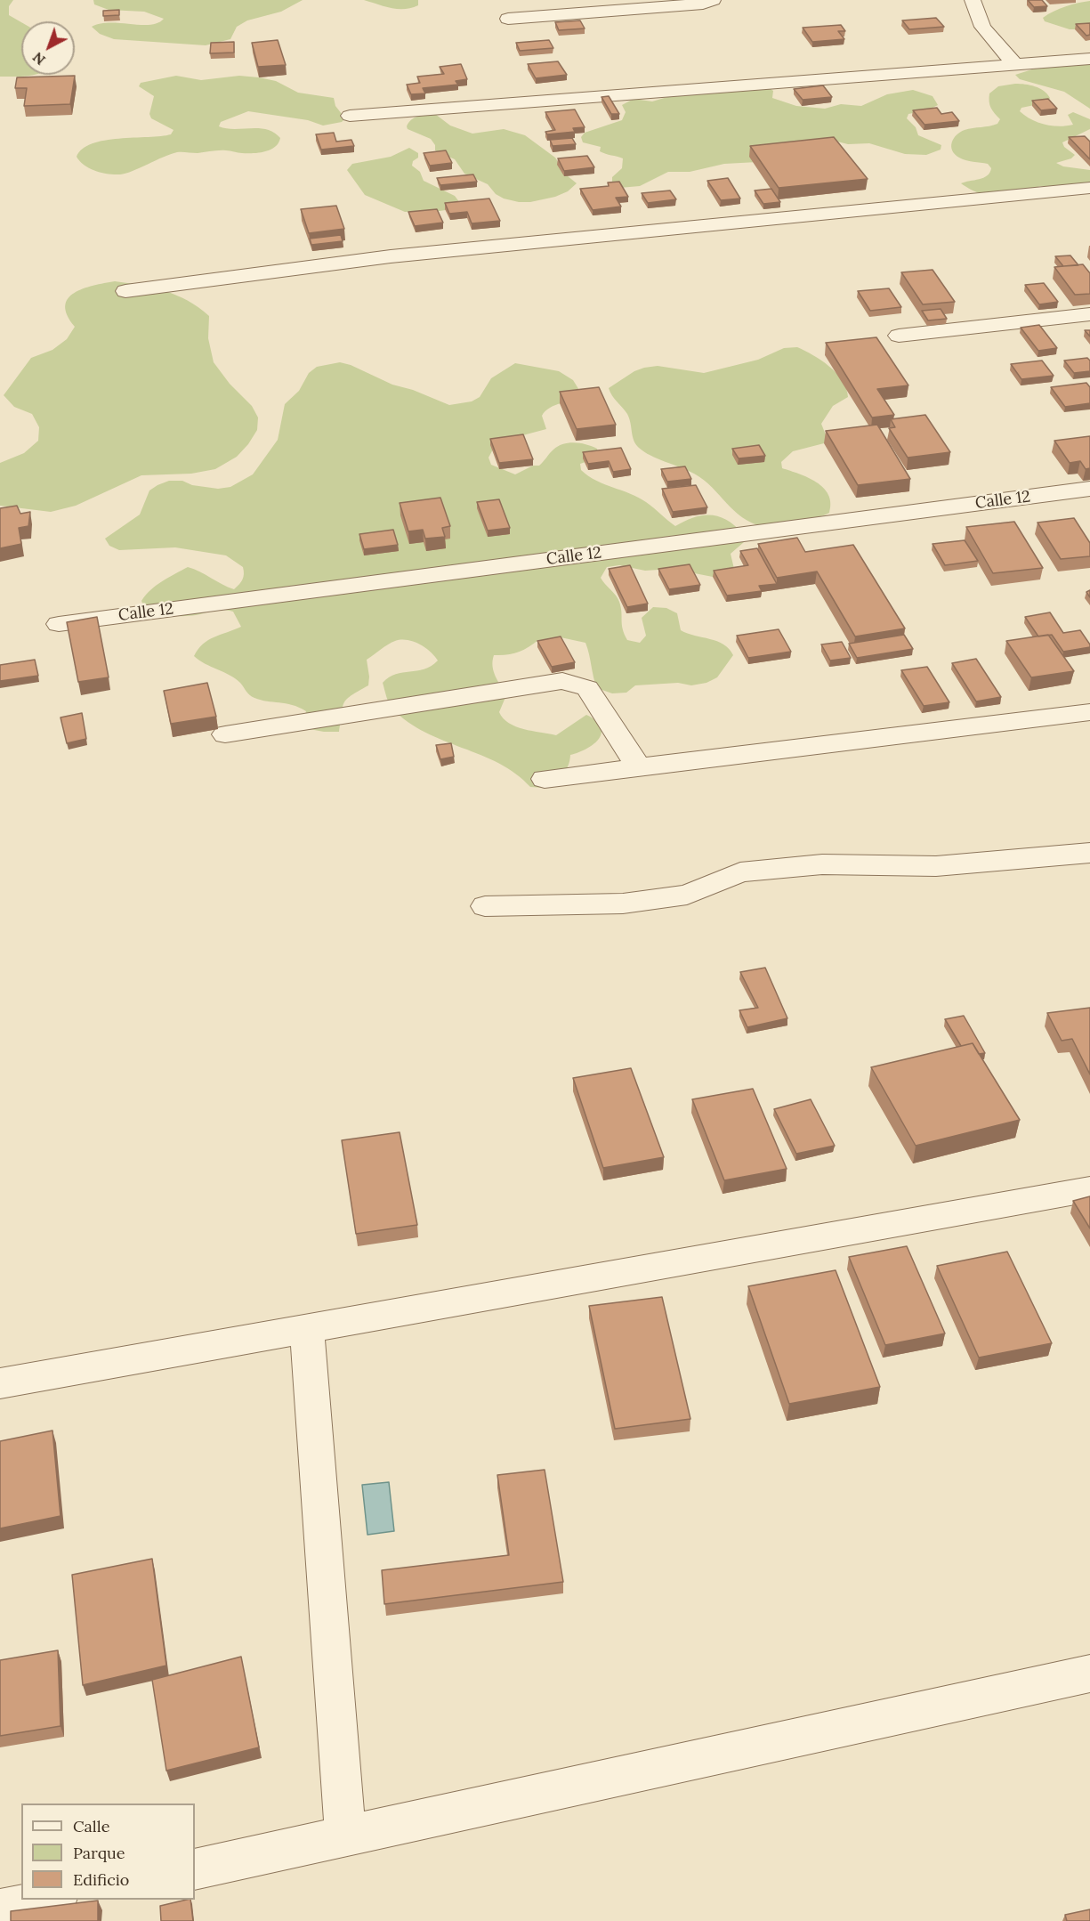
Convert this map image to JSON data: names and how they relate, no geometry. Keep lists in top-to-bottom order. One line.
{"streets":{"street":["Calle 12"]},"legend":["Calle","Parque","Edificio"],"north":"bottom left"}
